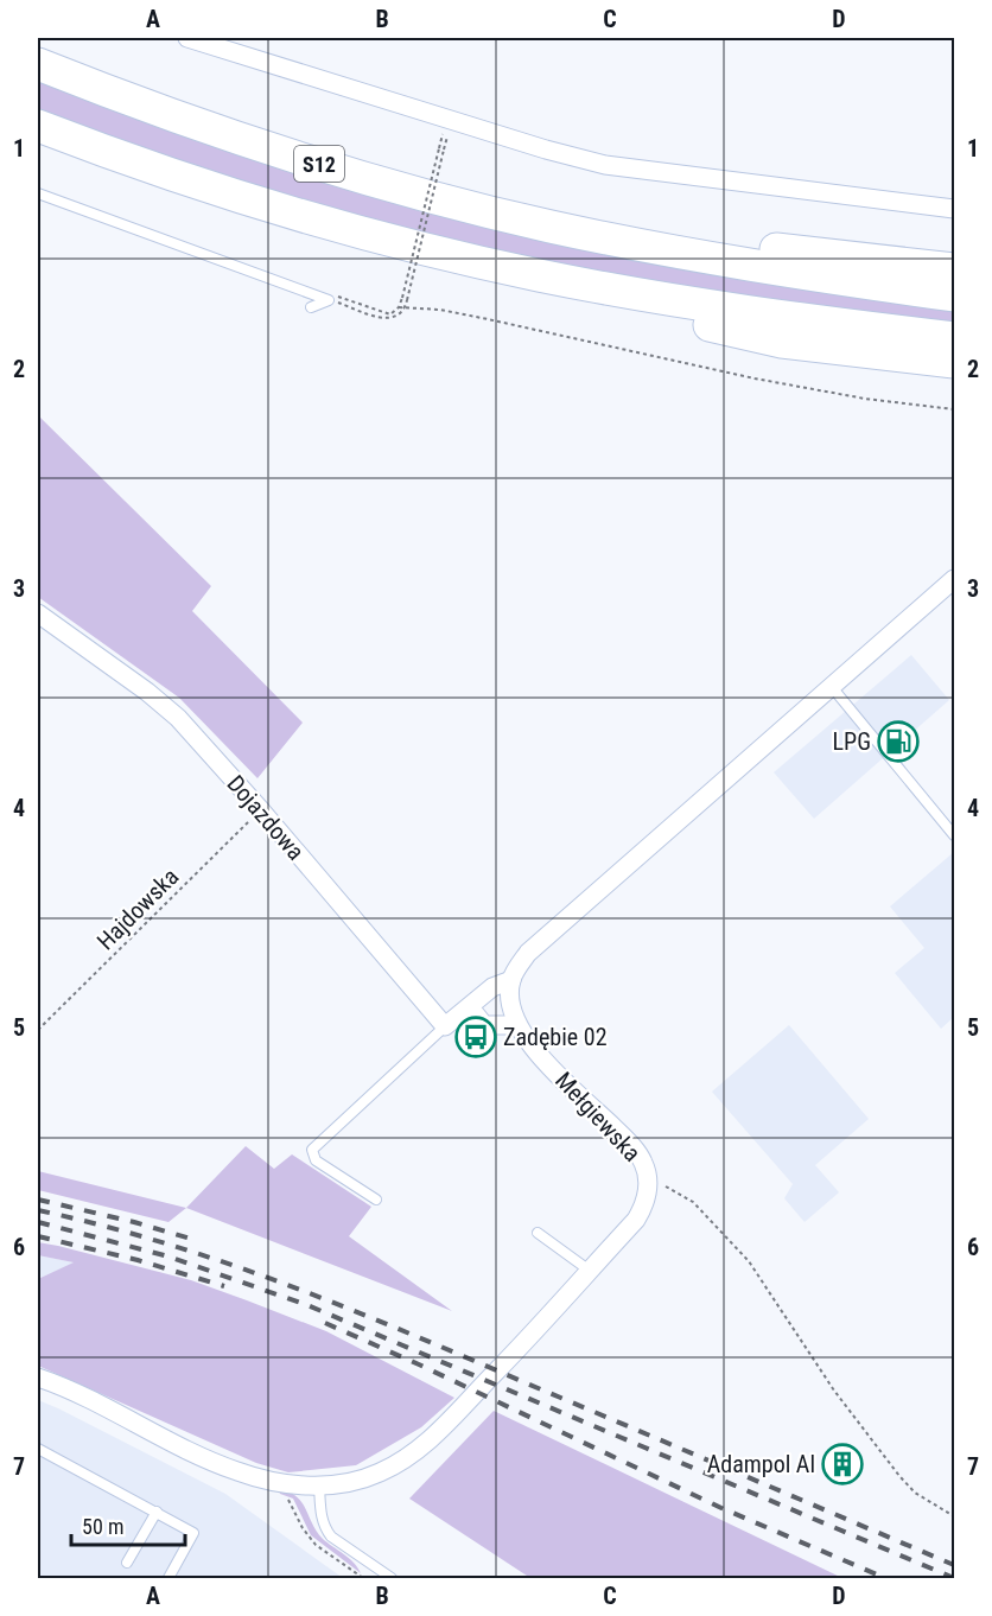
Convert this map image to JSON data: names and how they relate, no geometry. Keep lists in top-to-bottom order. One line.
{"streets":{"highway":["S12"],"street":["Dojazdowa","Mełgiewska"],"path":["Hajdowska"]},"crossings":[["Dojazdowa","Hajdowska"]],"places":{"fuel station":["LPG"],"bus stop":["Zadębie 02"],"building":["Adampol Al"]},"scale_bar":"50 m","grid":{"columns":["A","B","C","D"],"rows":["1","2","3","4","5","6","7"]}}
